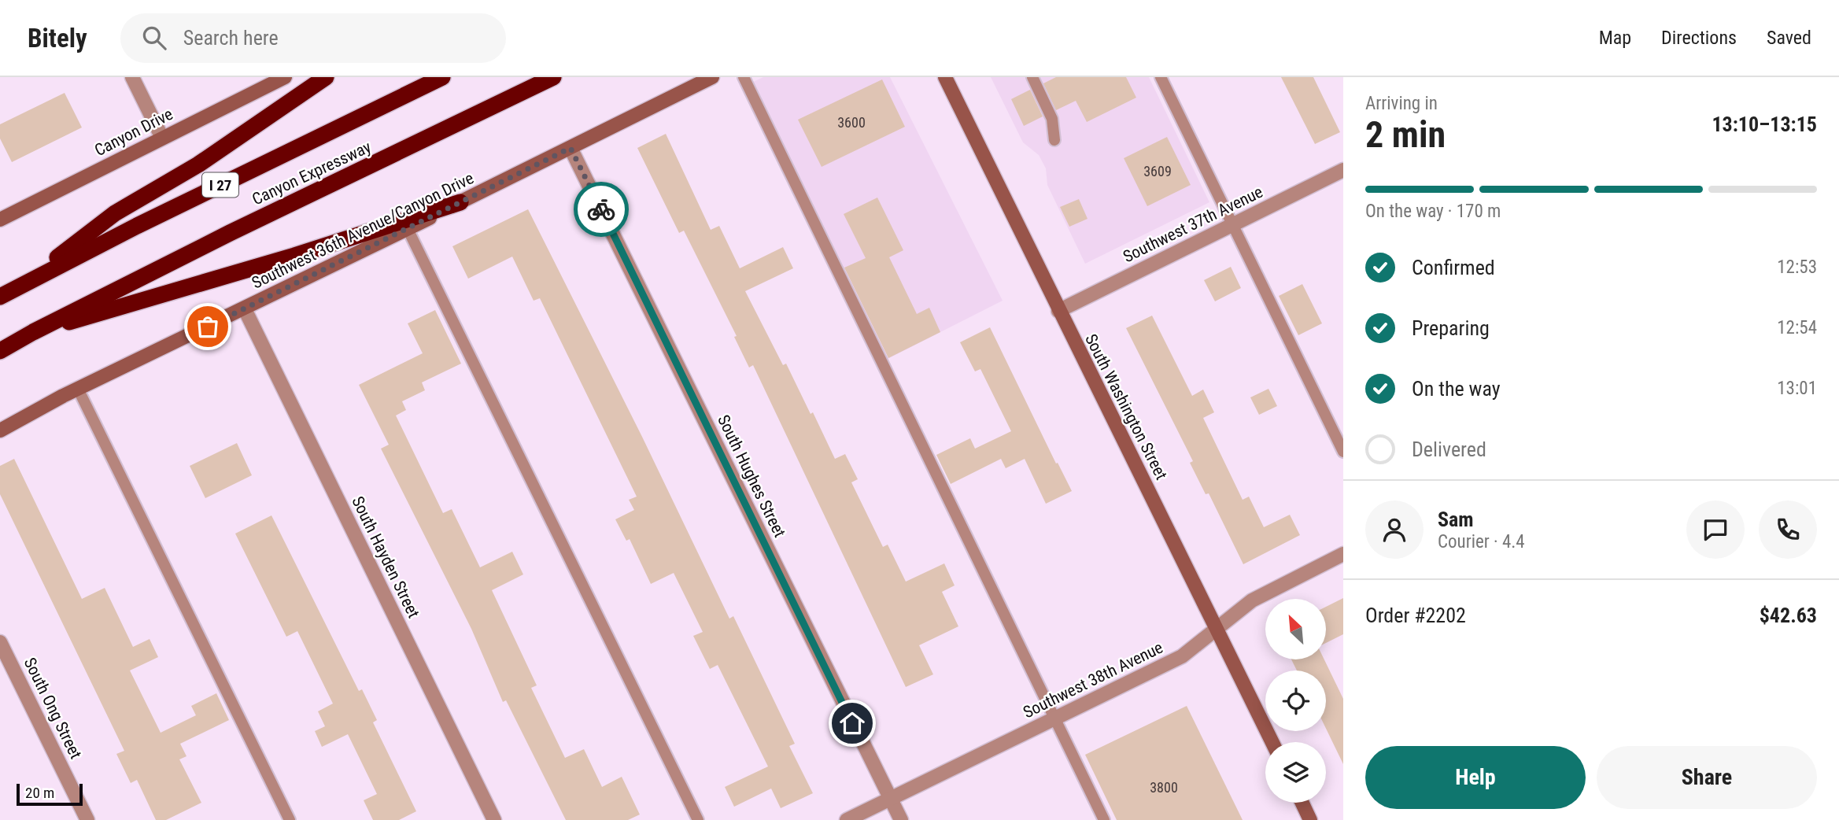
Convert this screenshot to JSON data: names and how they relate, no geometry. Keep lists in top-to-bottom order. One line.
{"streets":{"highway":["Canyon Expressway","I 27"],"main road":["Canyon Drive","Southwest 36th Avenue/Canyon Drive","South Washington Street"],"street":["Southwest 37th Avenue","South Hughes Street","South Hayden Street","Southwest 38th Avenue","South Ong Street"]},"crossings":[["Southwest 37th Avenue","South Washington Street"],["Southwest 36th Avenue/Canyon Drive","South Hughes Street"],["Southwest 36th Avenue/Canyon Drive","South Hayden Street"],["South Washington Street","Southwest 38th Avenue"],["South Hughes Street","Southwest 38th Avenue"]],"house_numbers":["3600","3609","3800"],"scale_bar":"20 m","north":"top left","page":{"header":"Bitely","search":"Search here","nav":["Map","Directions","Saved"],"heading":["2 min","Arriving in","13:10–13:15"],"panel":["Sam","Courier · 4.4","Order #2202","$42.63"],"bar":"On the way · 170 m","list":[["Confirmed","12:53"],["Preparing","12:54"],["On the way","13:01"],"Delivered"],"buttons":["Help","Share"],"scale":"20 m"}}
